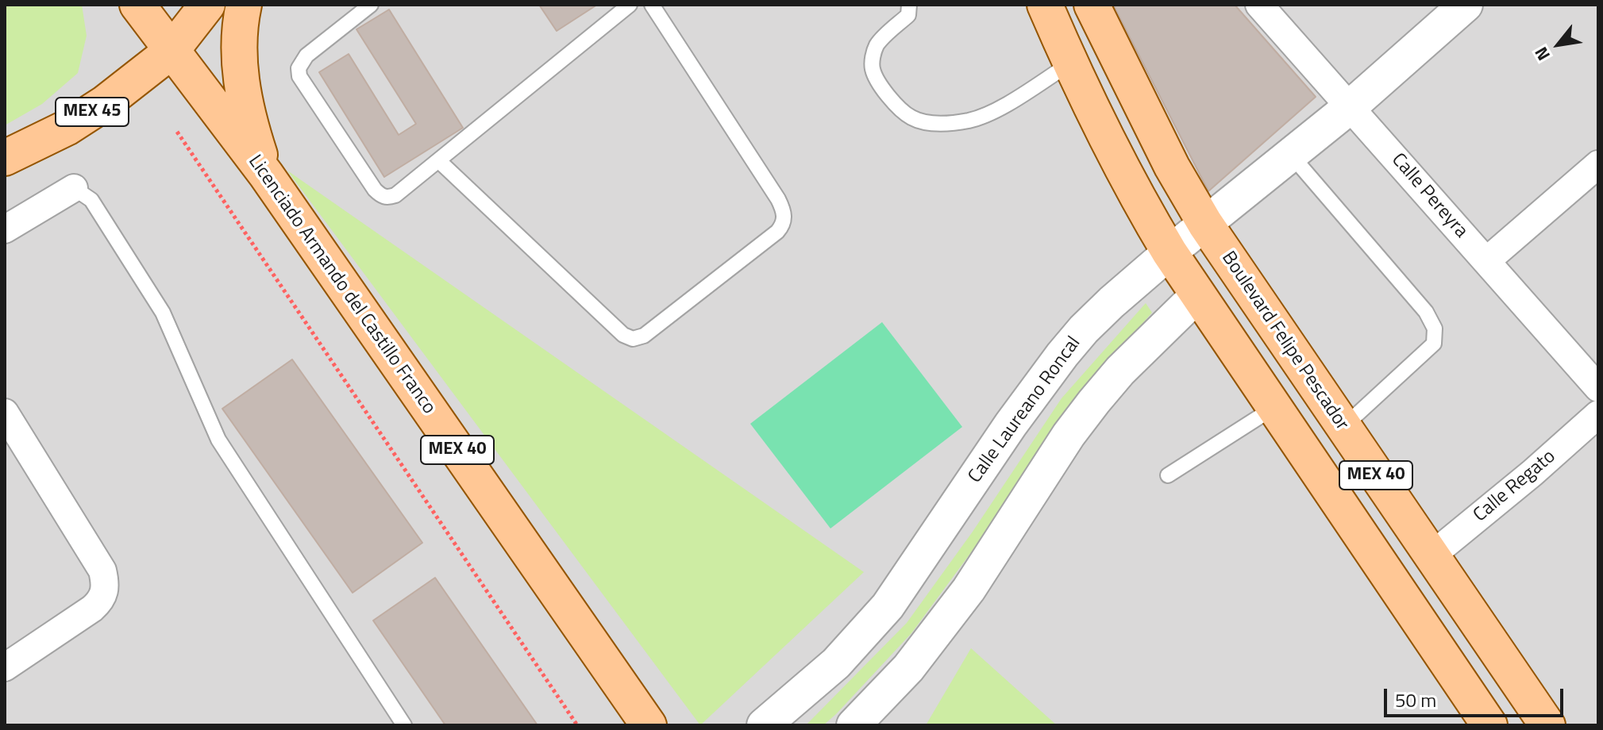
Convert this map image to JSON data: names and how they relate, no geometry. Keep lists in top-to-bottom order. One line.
{"streets":{"main road":["MEX 45","Licenciado Armando del Castillo Franco","Boulevard Felipe Pescador","MEX 40"],"street":["Calle Pereyra","Calle Laureano Roncal","Calle Regato"]},"crossings":[["MEX 45","Licenciado Armando del Castillo Franco"],["Calle Pereyra","Calle Laureano Roncal"],["Boulevard Felipe Pescador","Calle Laureano Roncal"],["Boulevard Felipe Pescador","Calle Regato"],["Calle Laureano Roncal","MEX 40"]],"scale_bar":"50 m","north":"bottom left"}
